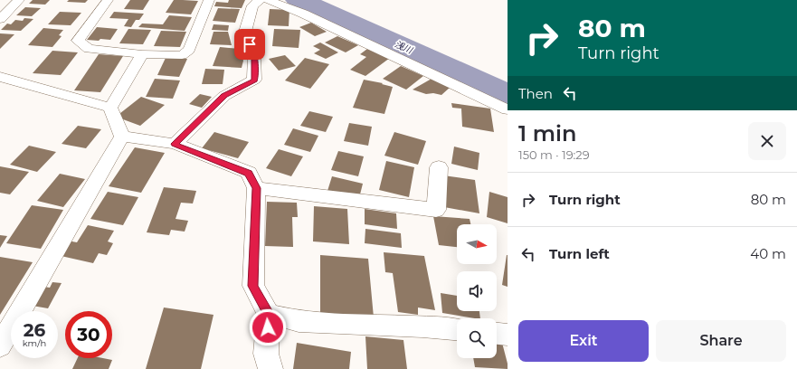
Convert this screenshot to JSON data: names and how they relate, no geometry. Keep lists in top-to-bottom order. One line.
{"water":["浅川"],"north":"right","page":{"turn":["80 m","Turn right"],"then":"Then","heading":["1 min","150 m · 19:29"],"list":[{"name":"Turn right","value":"80 m"},{"name":"Turn left","value":"40 m"}],"speed":"26 km/h","limit":"30","buttons":["Exit","Share"]}}
